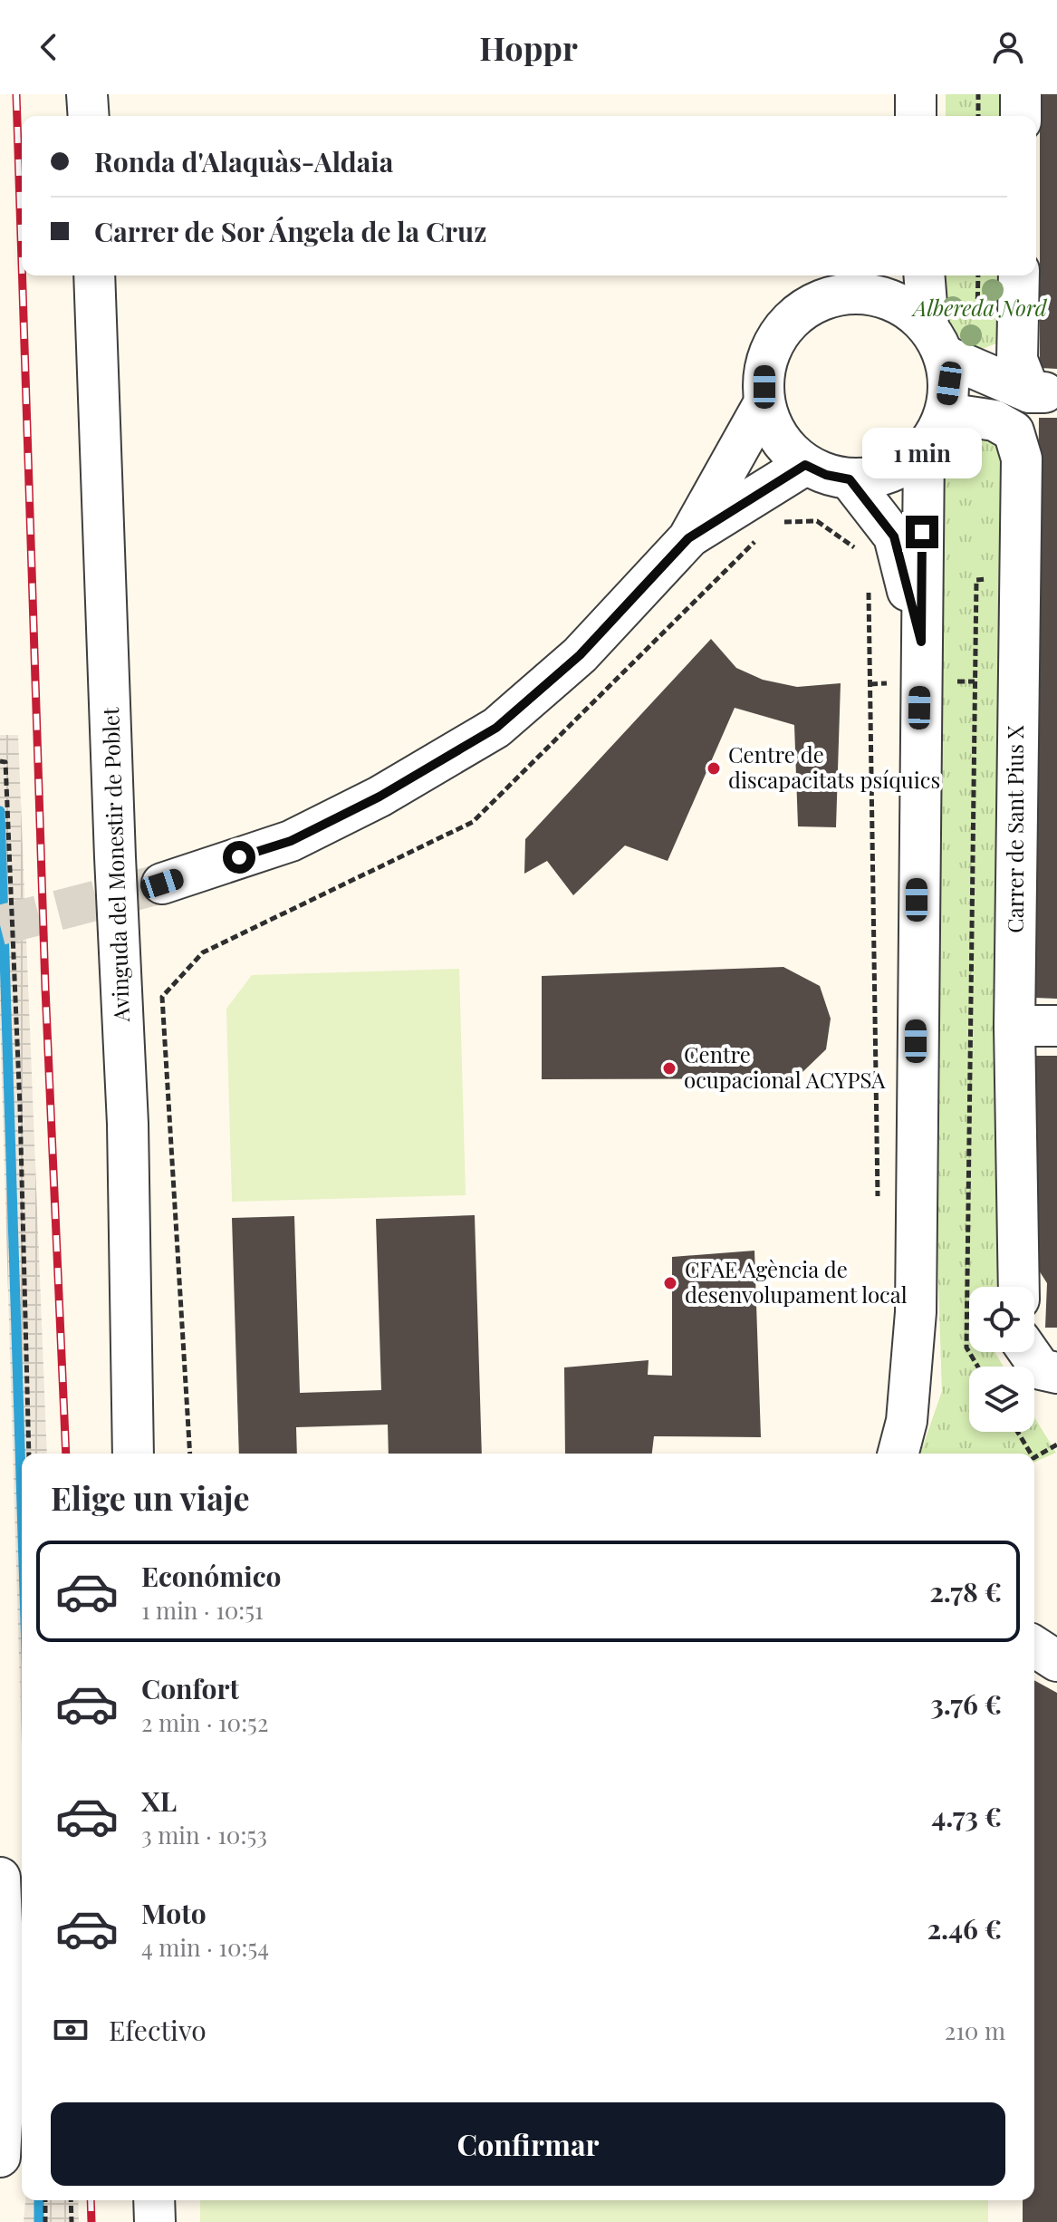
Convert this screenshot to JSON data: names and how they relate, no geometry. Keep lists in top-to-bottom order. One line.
{"streets":{"street":["Carrer de Sant Pius X","Avinguda del Monestir de Poblet"]},"parks":["Albereda Nord"],"places":["Centre de discapacitats psíquics","Centre ocupacional ACYPSA","CFAE Agència de desenvolupament local"],"page":{"header":"Hoppr","banner":["Ronda d'Alaquàs-Aldaia","Carrer de Sor Ángela de la Cruz"],"bubble":"1 min","heading":"Elige un viaje","list":[{"name":"Económico","note":"1 min · 10:51","value":"2.78 €"},{"name":"Confort","note":"2 min · 10:52","value":"3.76 €"},{"name":"XL","note":"3 min · 10:53","value":"4.73 €"},{"name":"Moto","note":"4 min · 10:54","value":"2.46 €"}],"pay":["Efectivo","210 m"],"buttons":"Confirmar"}}
